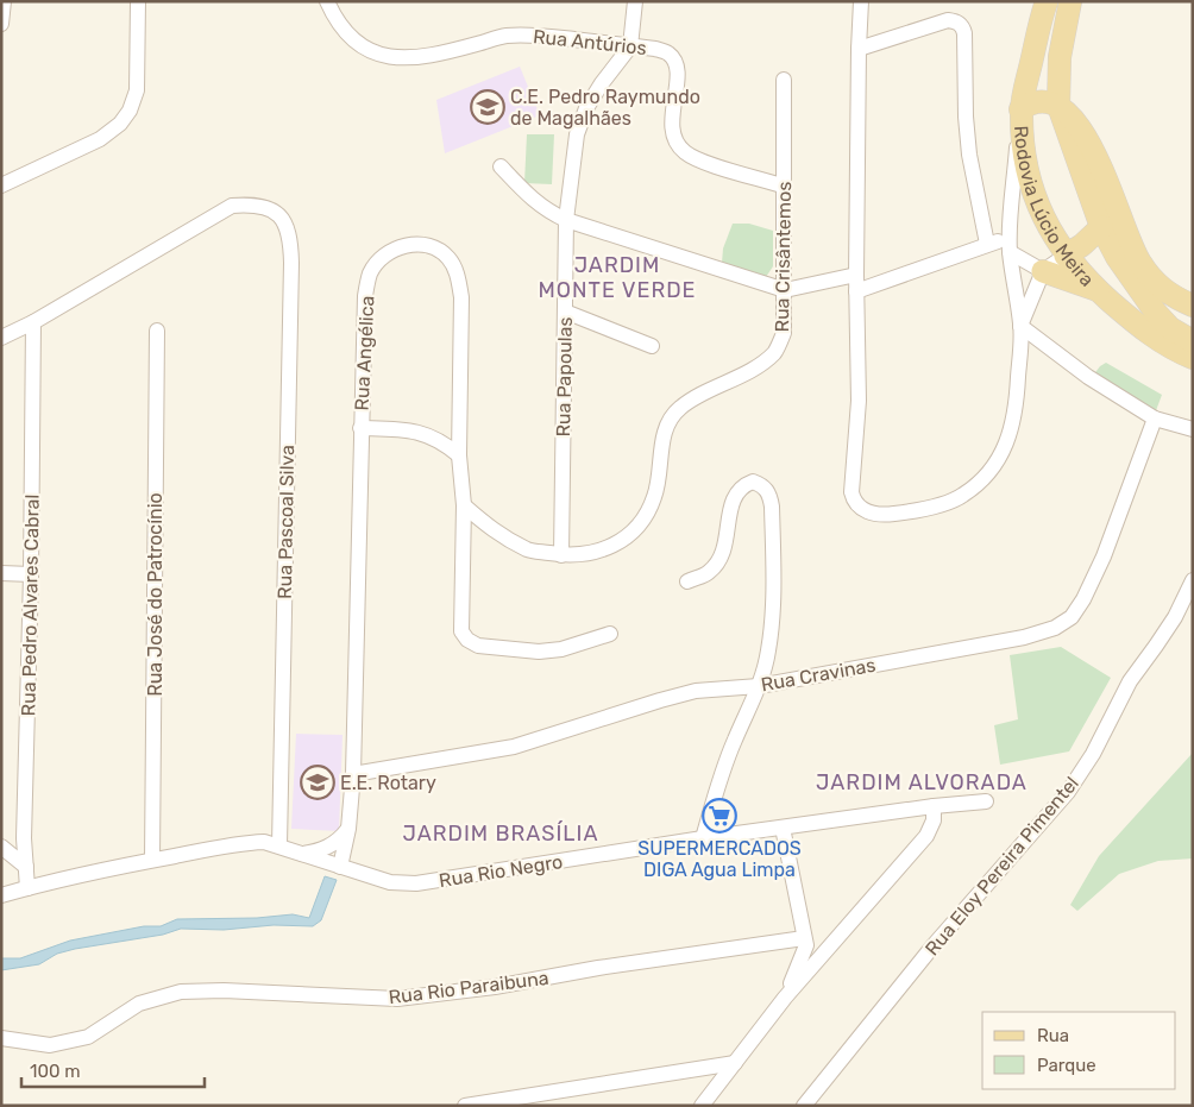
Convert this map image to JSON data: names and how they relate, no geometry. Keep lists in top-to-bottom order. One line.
{"streets":{"main road":["Rodovia Lúcio Meira"],"street":["Rua Antúrios","Rua Crisântemos","Rua Angélica","Rua Papoulas","Rua Pascoal Silva","Rua José do Patrocínio","Rua Pedro Alvares Cabral","Rua Cravinas","Rua Eloy Pereira Pimentel","Rua Rio Negro","Rua Rio Paraibuna"]},"crossings":[["Rua Antúrios","Rua Crisântemos"],["Rua Antúrios","Rua Papoulas"],["Rua Crisântemos","Rua Angélica"],["Rua Crisântemos","Rua Papoulas"],["Rua Angélica","Rua Cravinas"],["Rua Angélica","Rua Rio Negro"],["Rua Pascoal Silva","Rua Pedro Alvares Cabral"],["Rua Pascoal Silva","Rua Rio Negro"],["Rua José do Patrocínio","Rua Rio Negro"],["Rua Pedro Alvares Cabral","Rua Rio Negro"]],"districts":["JARDIM MONTE VERDE","JARDIM ALVORADA","JARDIM BRASÍLIA"],"places":{"school or university":["C.E. Pedro Raymundo de Magalhães","E.E. Rotary"],"supermarket":["SUPERMERCADOS DIGA Agua Limpa"]},"legend":["Rua","Parque"],"scale_bar":"100 m"}
